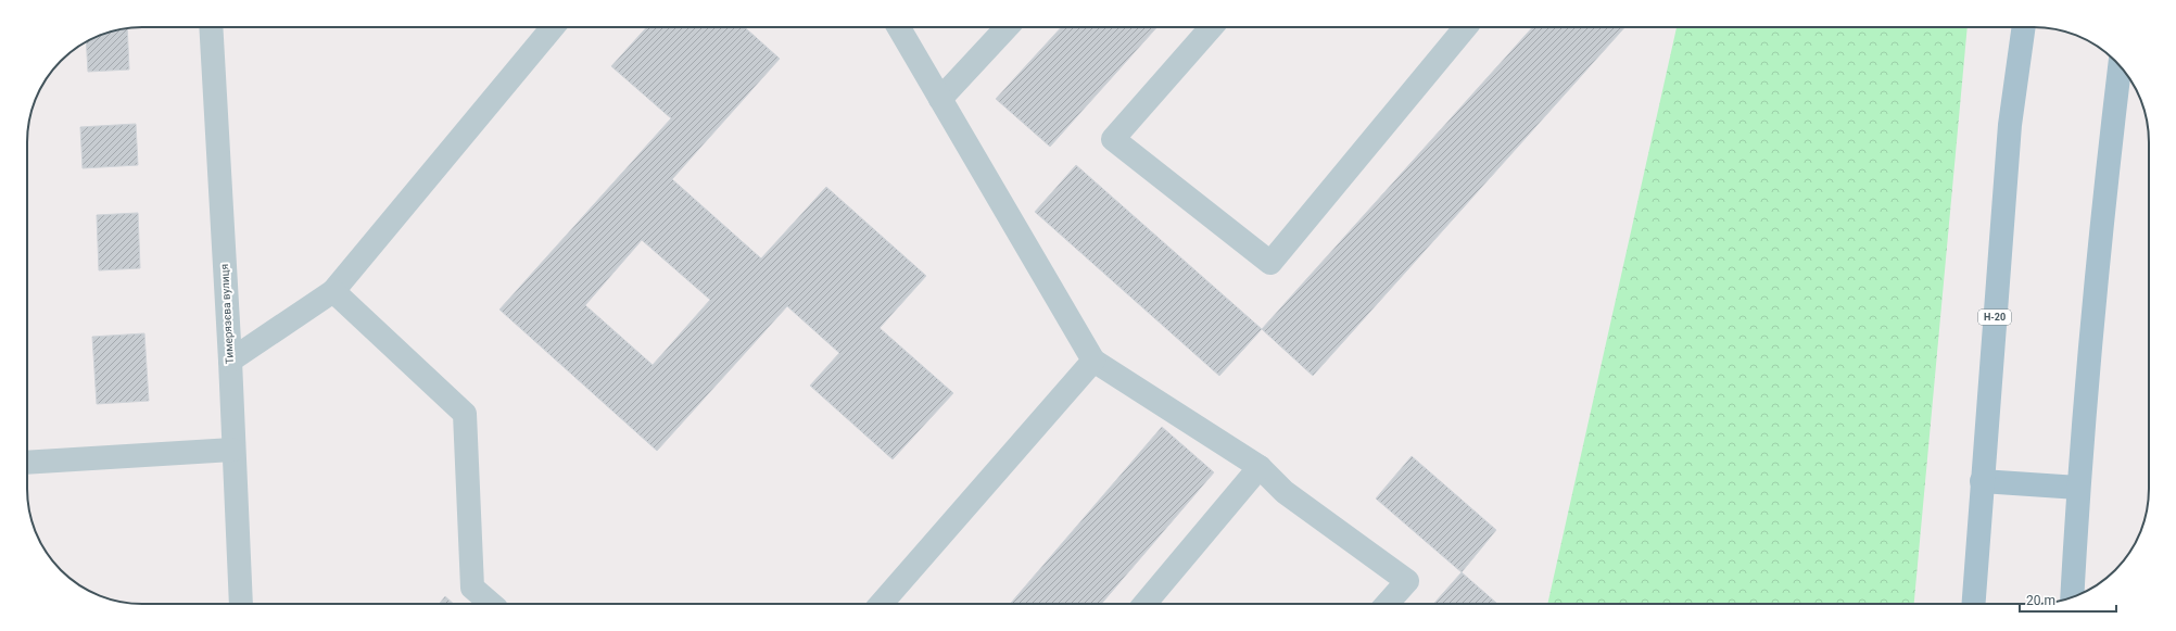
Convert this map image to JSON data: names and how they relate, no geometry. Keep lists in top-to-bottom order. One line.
{"streets":{"main road":["Н-20"],"street":["Тимерязєва вулиця"]},"scale_bar":"20 m"}
